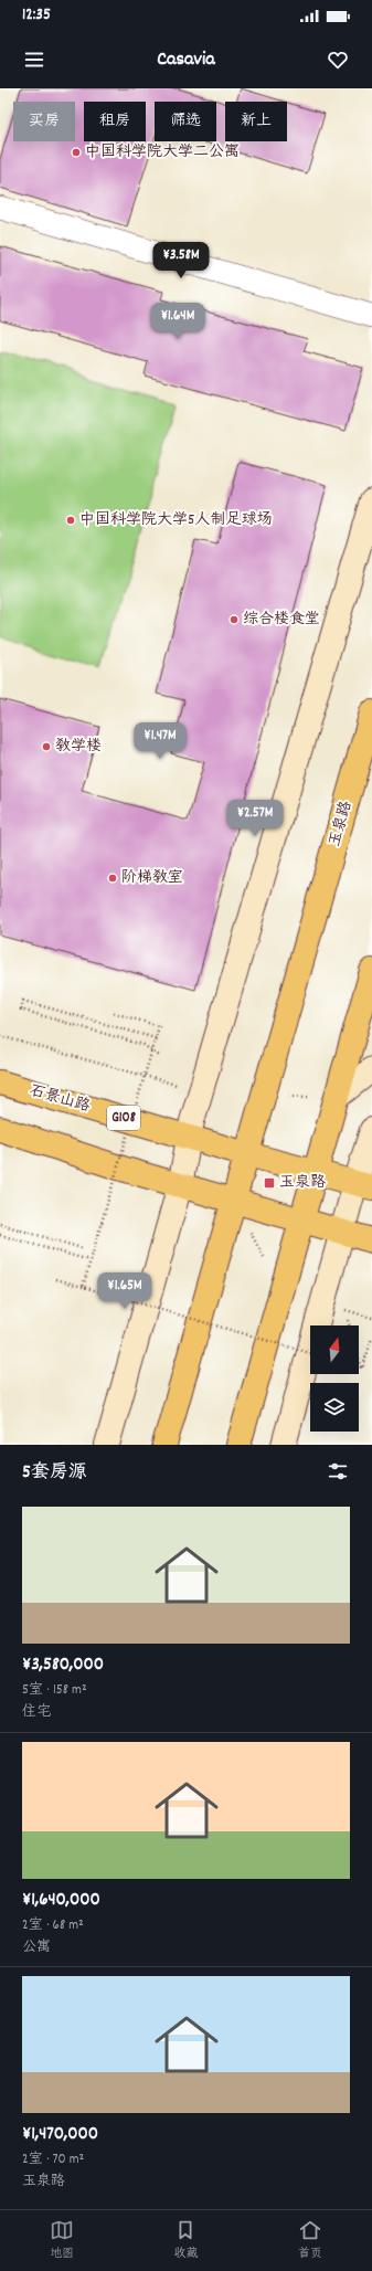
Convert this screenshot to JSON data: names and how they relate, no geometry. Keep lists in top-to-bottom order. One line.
{"streets":{"main road":["玉泉路","石景山路","G108"]},"crossings":[["玉泉路","石景山路"],["玉泉路","G108"],["石景山路","G108"]],"places":{"other":["中国科学院大学二公寓","中国科学院大学5人制足球场","综合楼食堂","教学楼","阶梯教室"],"transit":["玉泉路"]},"north":"top","page":{"status":"12:35","header":"Casavia","chip":["买房","租房","筛选","新上"],"price":["¥3.58M","¥1.64M","¥1.47M","¥2.57M","¥1.65M"],"heading":"5套房源","list":[{"name":"¥3,580,000","note":"5室 · 158 m² · 住宅"},{"name":"¥1,640,000","note":"2室 · 68 m² · 公寓"},{"name":"¥1,470,000","note":"2室 · 70 m² · 玉泉路"}],"tabs":["地图","收藏","首页"]}}
